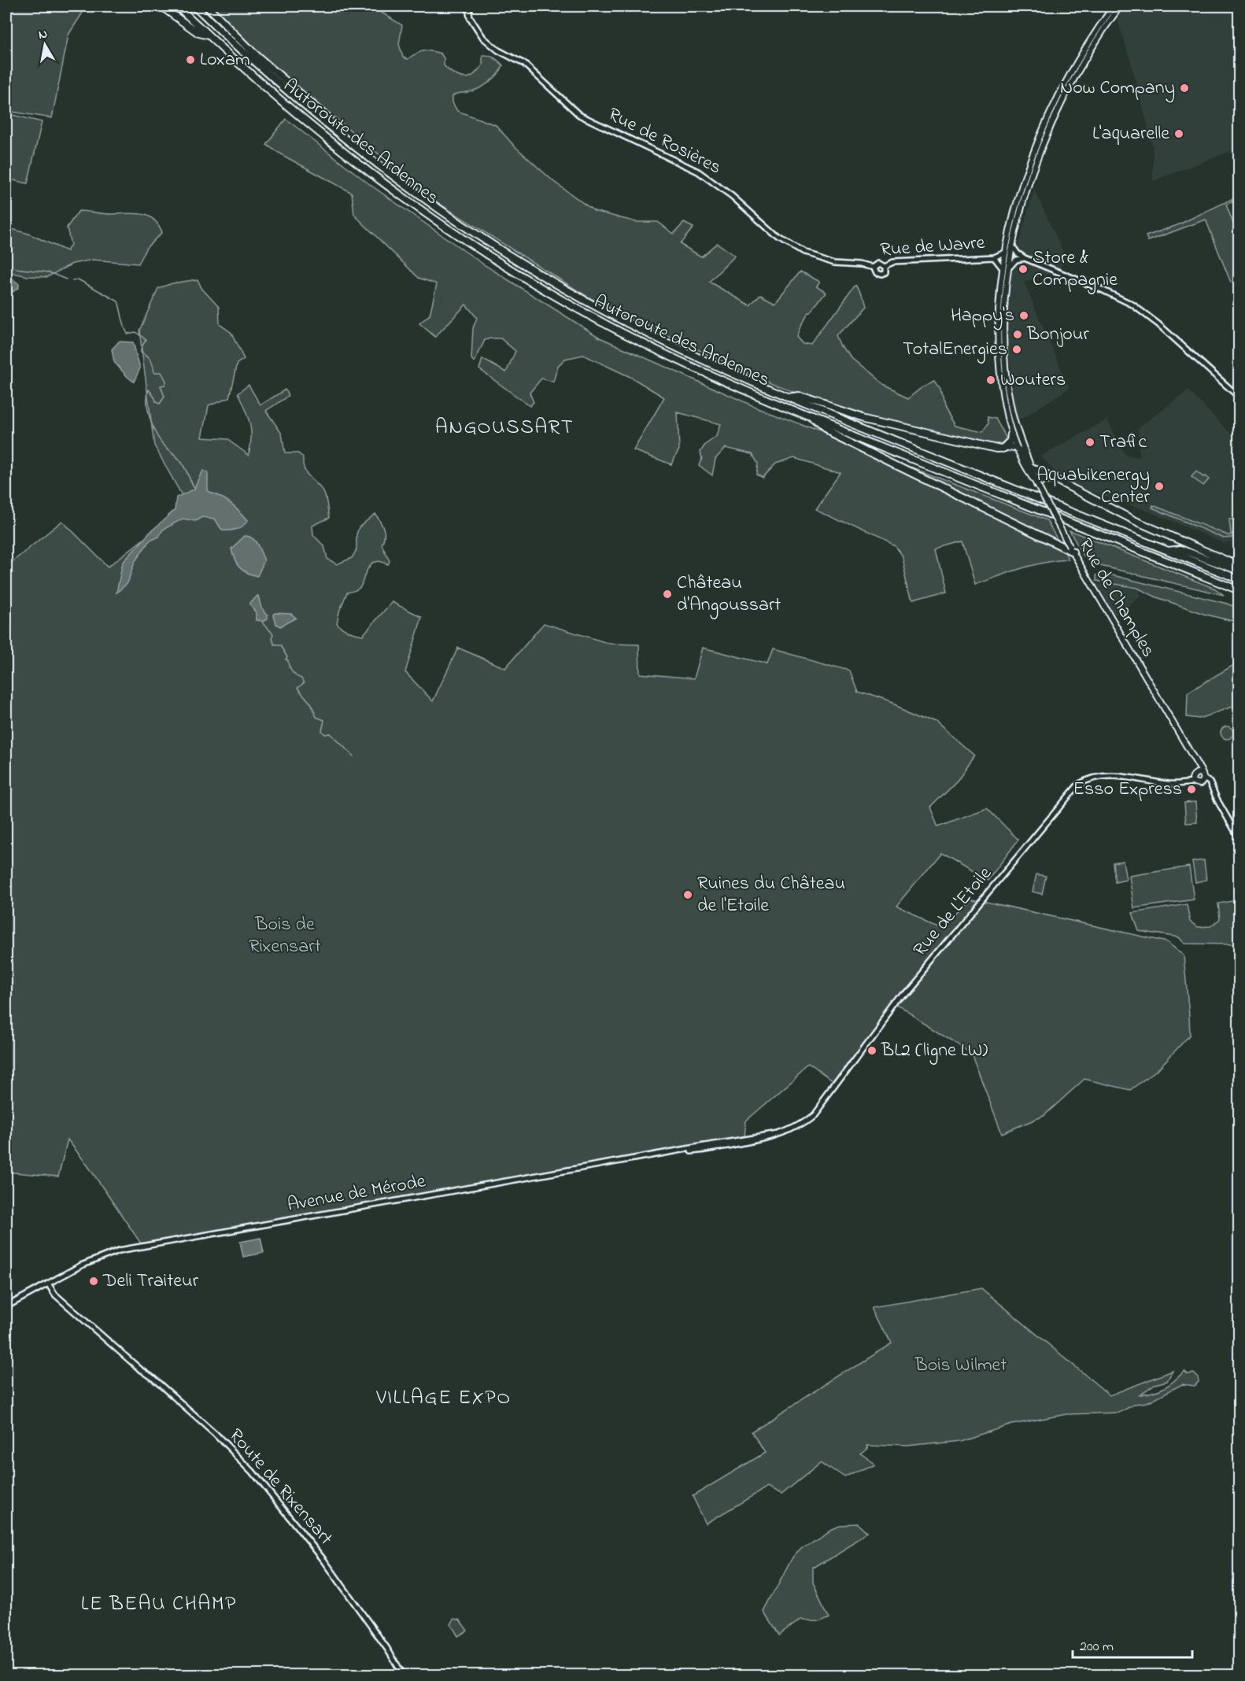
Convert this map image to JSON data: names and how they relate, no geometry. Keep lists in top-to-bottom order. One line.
{"streets":{"highway":["Autoroute des Ardennes"],"main road":["Rue de Champles"],"street":["Rue de Rosières","Rue de Wavre","Rue de L'Etoile","Avenue de Mérode","Route de Rixensart"]},"crossings":[["Rue de Rosières","Rue de Wavre"],["Rue de Champles","Rue de L'Etoile"],["Rue de L'Etoile","Avenue de Mérode"],["Avenue de Mérode","Route de Rixensart"]],"districts":["ANGOUSSART","VILLAGE EXPO","LE BEAU CHAMP"],"parks":["Bois de Rixensart","Bois Wilmet"],"places":["Loxam","Now Company","L'aquarelle","Store & Compagnie","Happy's","Bonjour","TotalEnergies","Wouters","Trafic","Aquabikenergy Center","Château d'Angoussart","Esso Express","Ruines du Château de l'Etoile","BL2 (ligne LW)","Deli Traiteur"],"scale_bar":"200 m","north":"top"}
